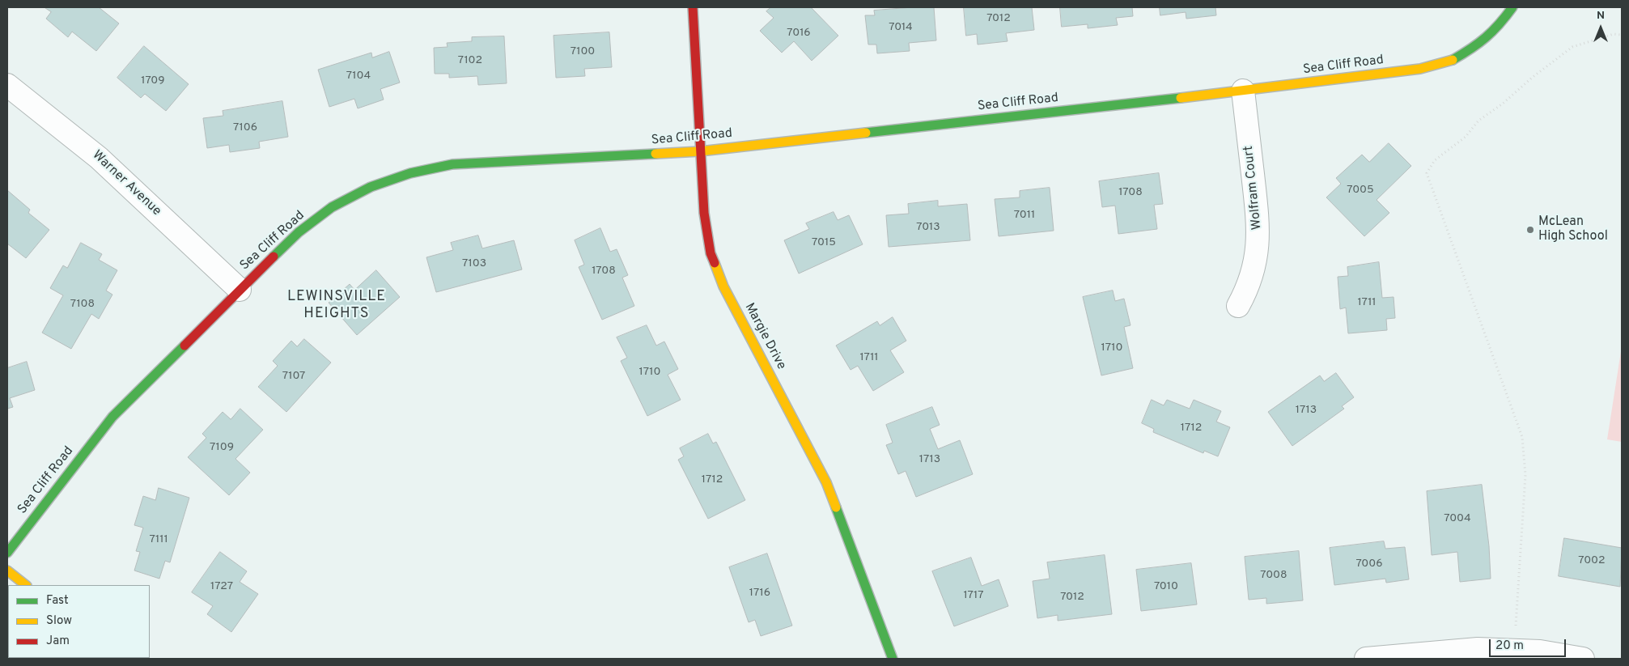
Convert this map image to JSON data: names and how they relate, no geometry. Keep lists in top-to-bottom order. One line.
{"streets":{"street":["Sea Cliff Road","Warner Avenue","Wolfram Court","Margie Drive"]},"crossings":[["Sea Cliff Road","Warner Avenue"],["Sea Cliff Road","Wolfram Court"],["Sea Cliff Road","Margie Drive"]],"districts":["LEWINSVILLE HEIGHTS"],"places":["McLean High School"],"house_numbers":["7012","7014","7016","7100","7102","7104","1709","7106","7005","1708","7011","7013","7015","7103","1708","1711","7108","1710","1711","1710","7107","1713","1712","7109","1713","1712","7004","7111","7002","7006","7008","1727","7010","1716","1717","7012"],"legend":["Fast","Slow","Jam"],"scale_bar":"20 m","north":"top"}
